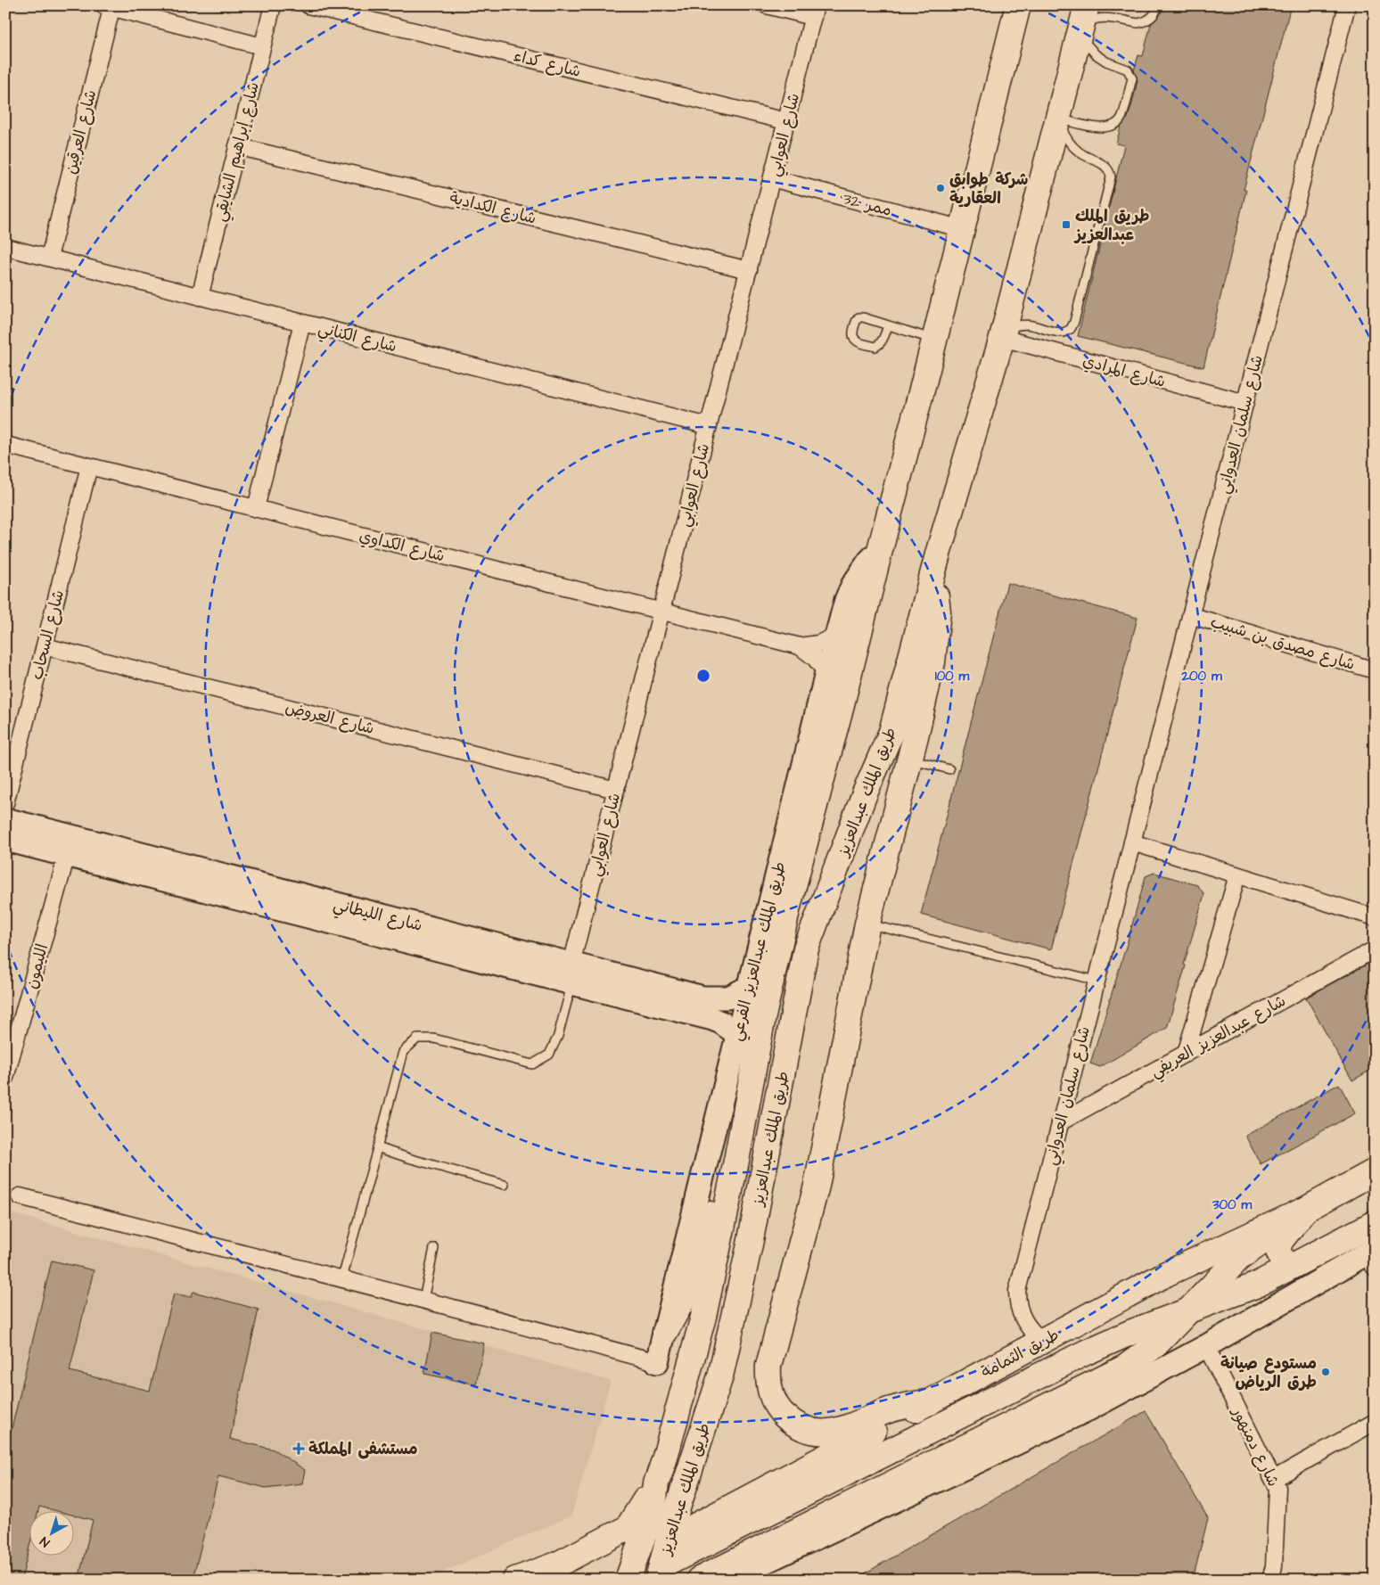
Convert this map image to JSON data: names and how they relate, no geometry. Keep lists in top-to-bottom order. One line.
{"streets":{"main road":["طريق الملك عبدالعزيز","طريق الثمامة"],"street":["شارع كداء","شارع العرقين","شارع العوابي","شارع إبراهيم الشايقي","ممر 32","شارع الكدادية","شارع الكناني","شارع المرادي","شارع سلمان العدواني","شارع الكداوي","شارع السحاب","شارع مصدق بن شبيب","شارع العروض","شارع الليطاني","طريق الملك عبدالعزيز الفرعي","الليمون","شارع عبدالعزيز العريفي","شارع دمنهور"]},"crossings":[["شارع كداء","شارع العوابي"],["شارع العرقين","شارع الكناني"],["شارع العوابي","ممر 32"],["شارع العوابي","شارع الكدادية"],["شارع العوابي","شارع الكناني"],["شارع العوابي","شارع الكداوي"],["شارع العوابي","شارع العروض"],["شارع العوابي","شارع الليطاني"],["شارع إبراهيم الشايقي","شارع الكدادية"],["شارع إبراهيم الشايقي","شارع الكناني"],["ممر 32","طريق الملك عبدالعزيز"],["شارع المرادي","شارع سلمان العدواني"],["شارع المرادي","طريق الملك عبدالعزيز"],["شارع سلمان العدواني","شارع مصدق بن شبيب"],["شارع سلمان العدواني","شارع عبدالعزيز العريفي"],["شارع سلمان العدواني","طريق الثمامة"],["شارع الكداوي","شارع السحاب"],["شارع الكداوي","طريق الملك عبدالعزيز الفرعي"],["شارع السحاب","شارع العروض"],["طريق الملك عبدالعزيز","طريق الملك عبدالعزيز الفرعي"],["طريق الملك عبدالعزيز","طريق الثمامة"],["شارع الليطاني","طريق الملك عبدالعزيز الفرعي"],["شارع الليطاني","الليمون"]],"places":{"other":["شركة طوابق العقارية","مستودع صيانة طرق الرياض"],"transit":["طريق الملك عبدالعزيز"],"health":["مستشفى المملكة"]},"north":"bottom left","rings":["100 m","200 m","300 m"]}
